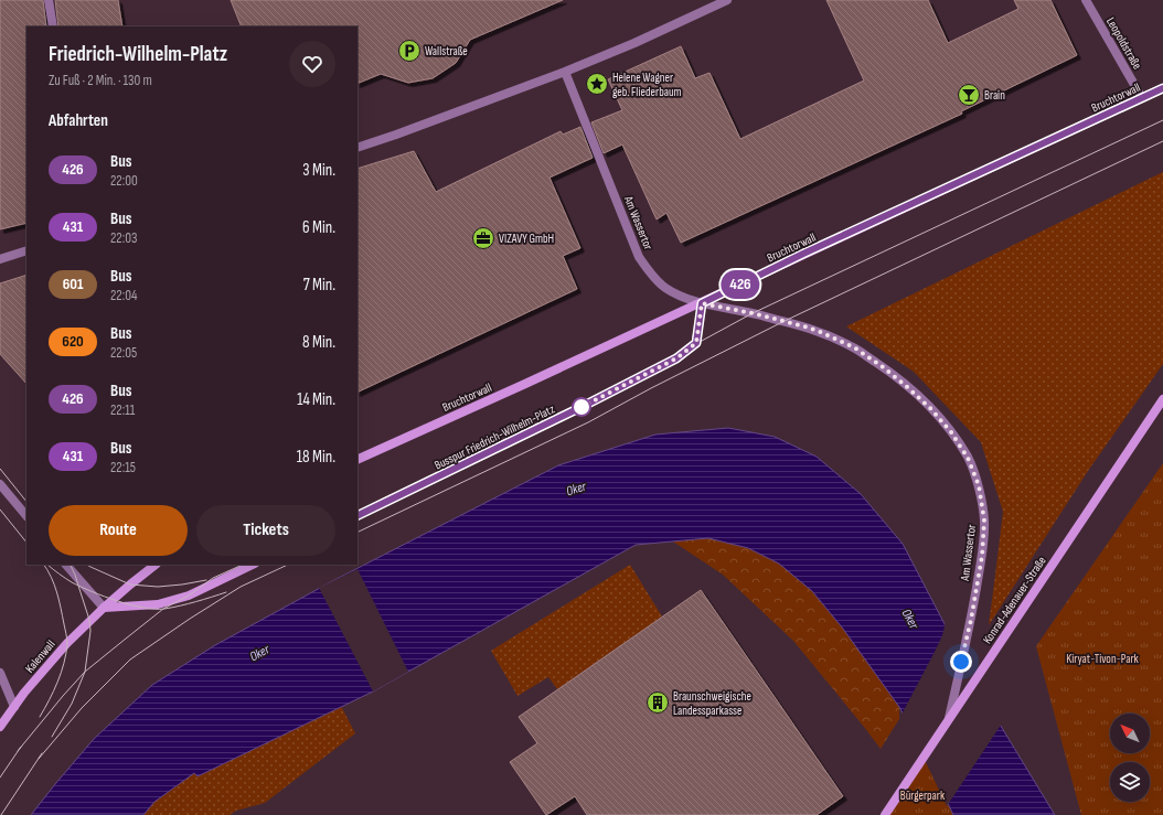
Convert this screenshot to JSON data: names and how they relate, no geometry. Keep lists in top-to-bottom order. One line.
{"streets":{"main road":["Bruchtorwall","Busspur Friedrich-Wilhelm-Platz","Konrad-Adenauer-Straße","Kalenwall"],"street":["Leopoldstraße","Am Wassertor"]},"crossings":[["Leopoldstraße","Bruchtorwall"],["Bruchtorwall","Am Wassertor"],["Bruchtorwall","Busspur Friedrich-Wilhelm-Platz"],["Am Wassertor","Busspur Friedrich-Wilhelm-Platz"],["Am Wassertor","Konrad-Adenauer-Straße"]],"water":["Oker"],"parks":["Kiryat-Tivon-Park","Bürgerpark"],"places":{"parking":["Wallstraße"],"place":["Helene Wagner geb. Fliederbaum"],"bar":["Brain"],"office":["VIZAVY GmbH"],"building":["Braunschweigische Landessparkasse"]},"lines":["bus line 426"],"north":"top left","page":{"on_map":"426","heading":[["Friedrich-Wilhelm-Platz","Zu Fuß · 2 Min. · 130 m"],"Abfahrten"],"list":[{"mark":"426","name":"Bus","note":"22:00","value":"3 Min."},{"mark":"431","name":"Bus","note":"22:03","value":"6 Min."},{"mark":"601","name":"Bus","note":"22:04","value":"7 Min."},{"mark":"620","name":"Bus","note":"22:05","value":"8 Min."},{"mark":"426","name":"Bus","note":"22:11","value":"14 Min."},{"mark":"431","name":"Bus","note":"22:15","value":"18 Min."}],"buttons":["Route","Tickets"]}}
